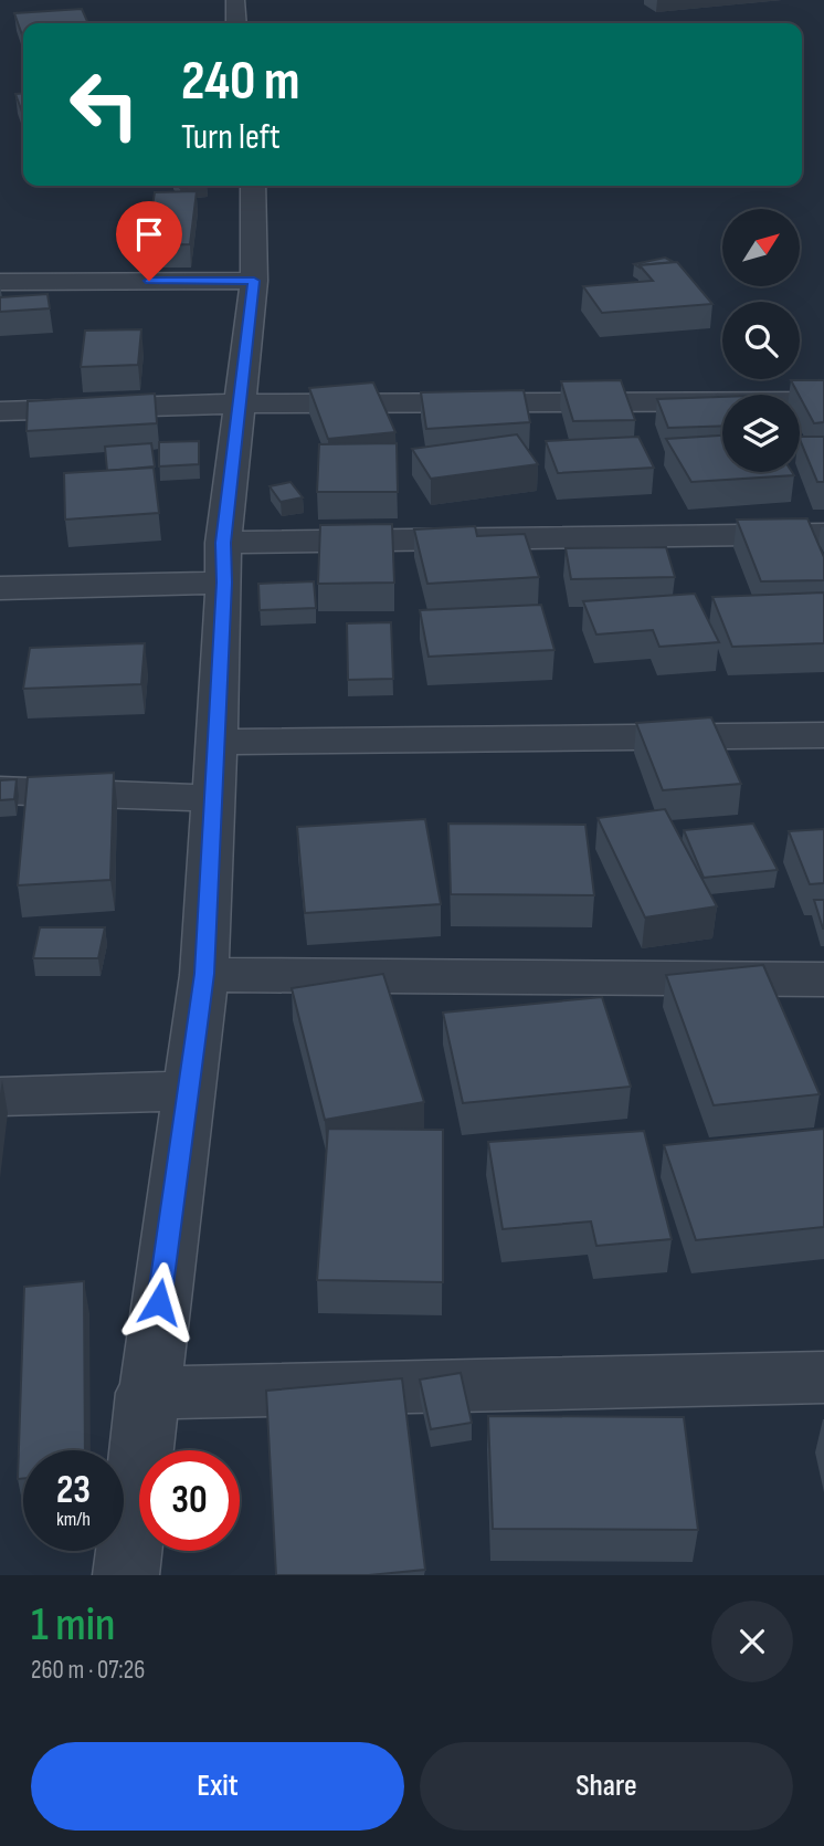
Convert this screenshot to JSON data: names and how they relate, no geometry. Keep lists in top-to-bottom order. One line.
{"north":"top right","page":{"turn":["240 m","Turn left"],"speed":"23 km/h","limit":"30","heading":["1 min","260 m · 07:26"],"buttons":["Exit","Share"]}}
